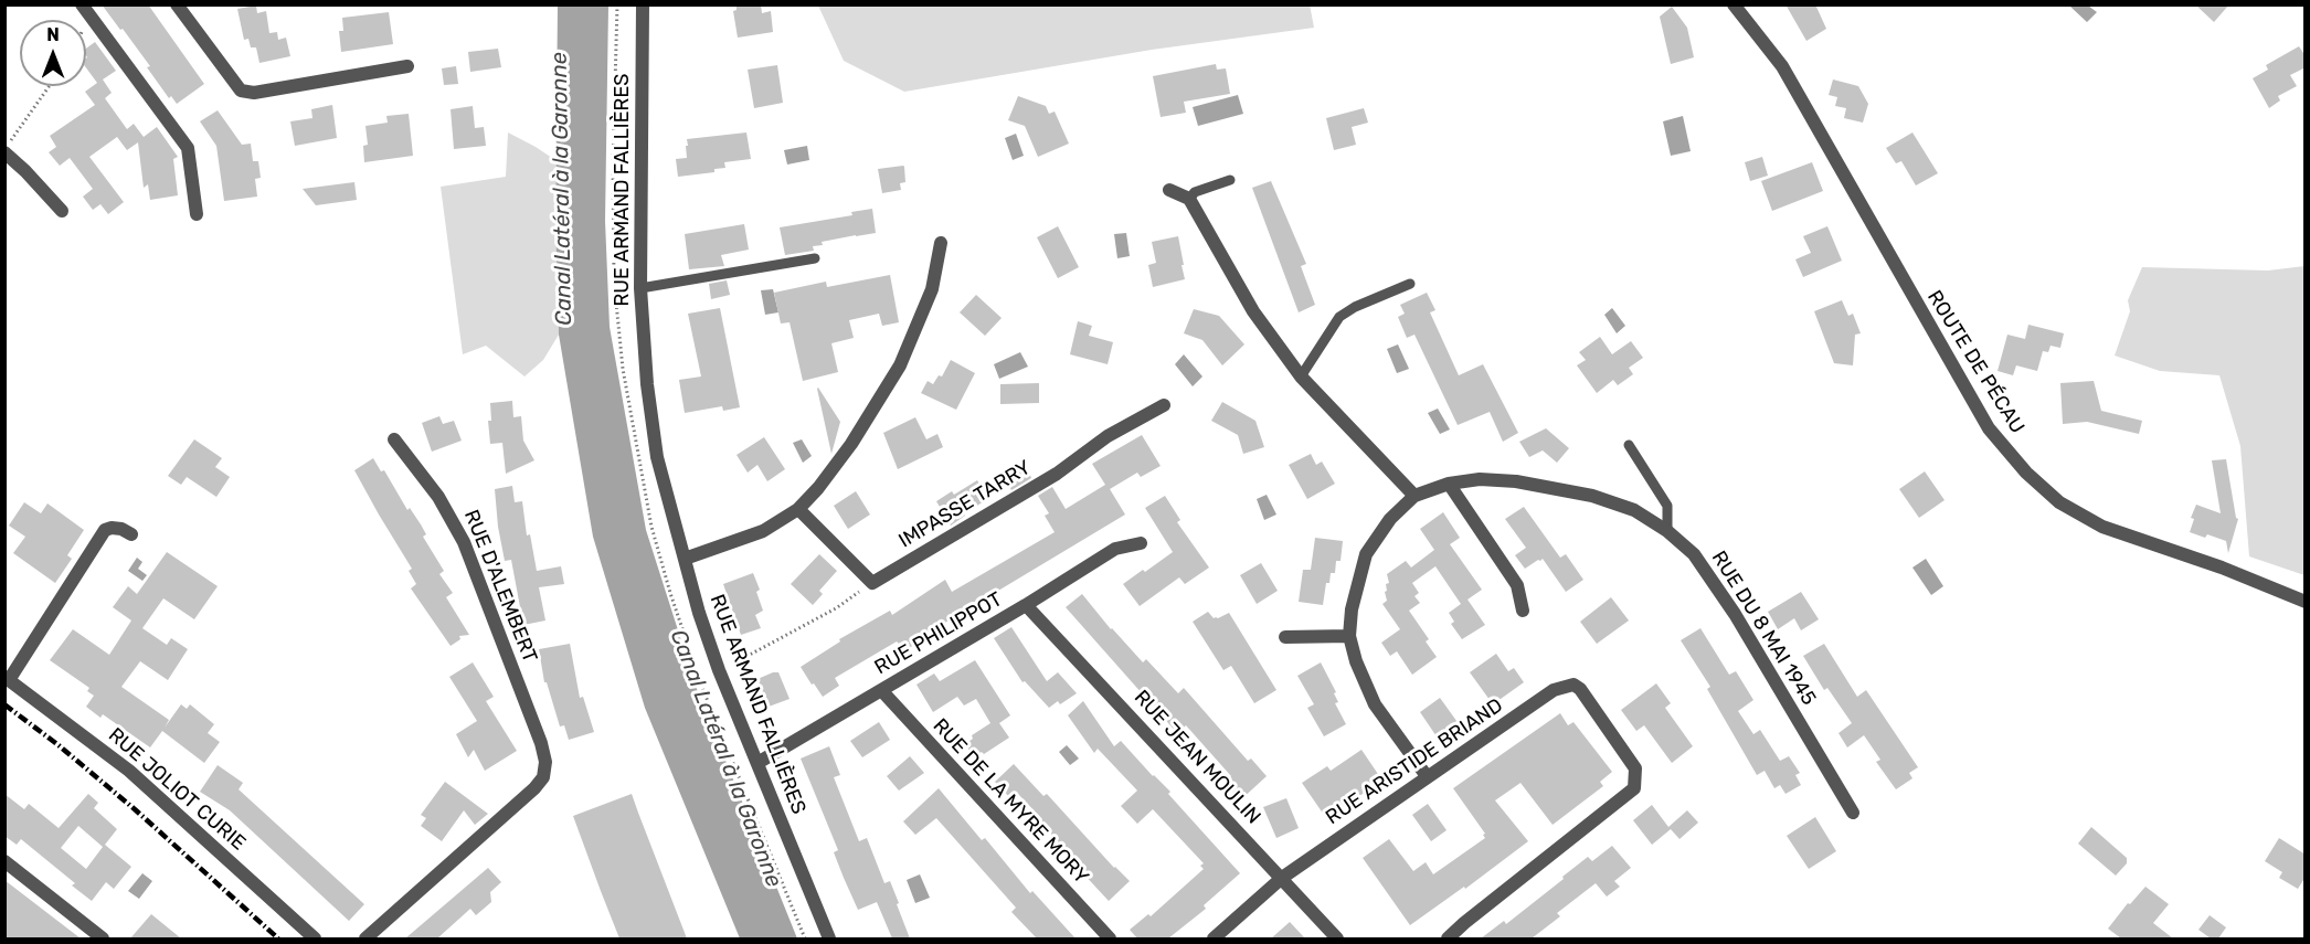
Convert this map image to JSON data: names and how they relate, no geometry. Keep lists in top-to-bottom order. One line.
{"streets":{"street":["RUE ARMAND FALLIÈRES","ROUTE DE PÉCAU","IMPASSE TARRY","RUE D'ALEMBERT","RUE DU 8 MAI 1945","RUE PHILIPPOT","RUE JEAN MOULIN","RUE ARISTIDE BRIAND","RUE JOLIOT CURIE","RUE DE LA MYRE MORY"]},"crossings":[["RUE ARMAND FALLIÈRES","RUE PHILIPPOT"],["RUE DU 8 MAI 1945","RUE ARISTIDE BRIAND"],["RUE PHILIPPOT","RUE JEAN MOULIN"],["RUE PHILIPPOT","RUE DE LA MYRE MORY"],["RUE JEAN MOULIN","RUE ARISTIDE BRIAND"]],"water":["Canal Latéral à la Garonne"],"north":"top"}
